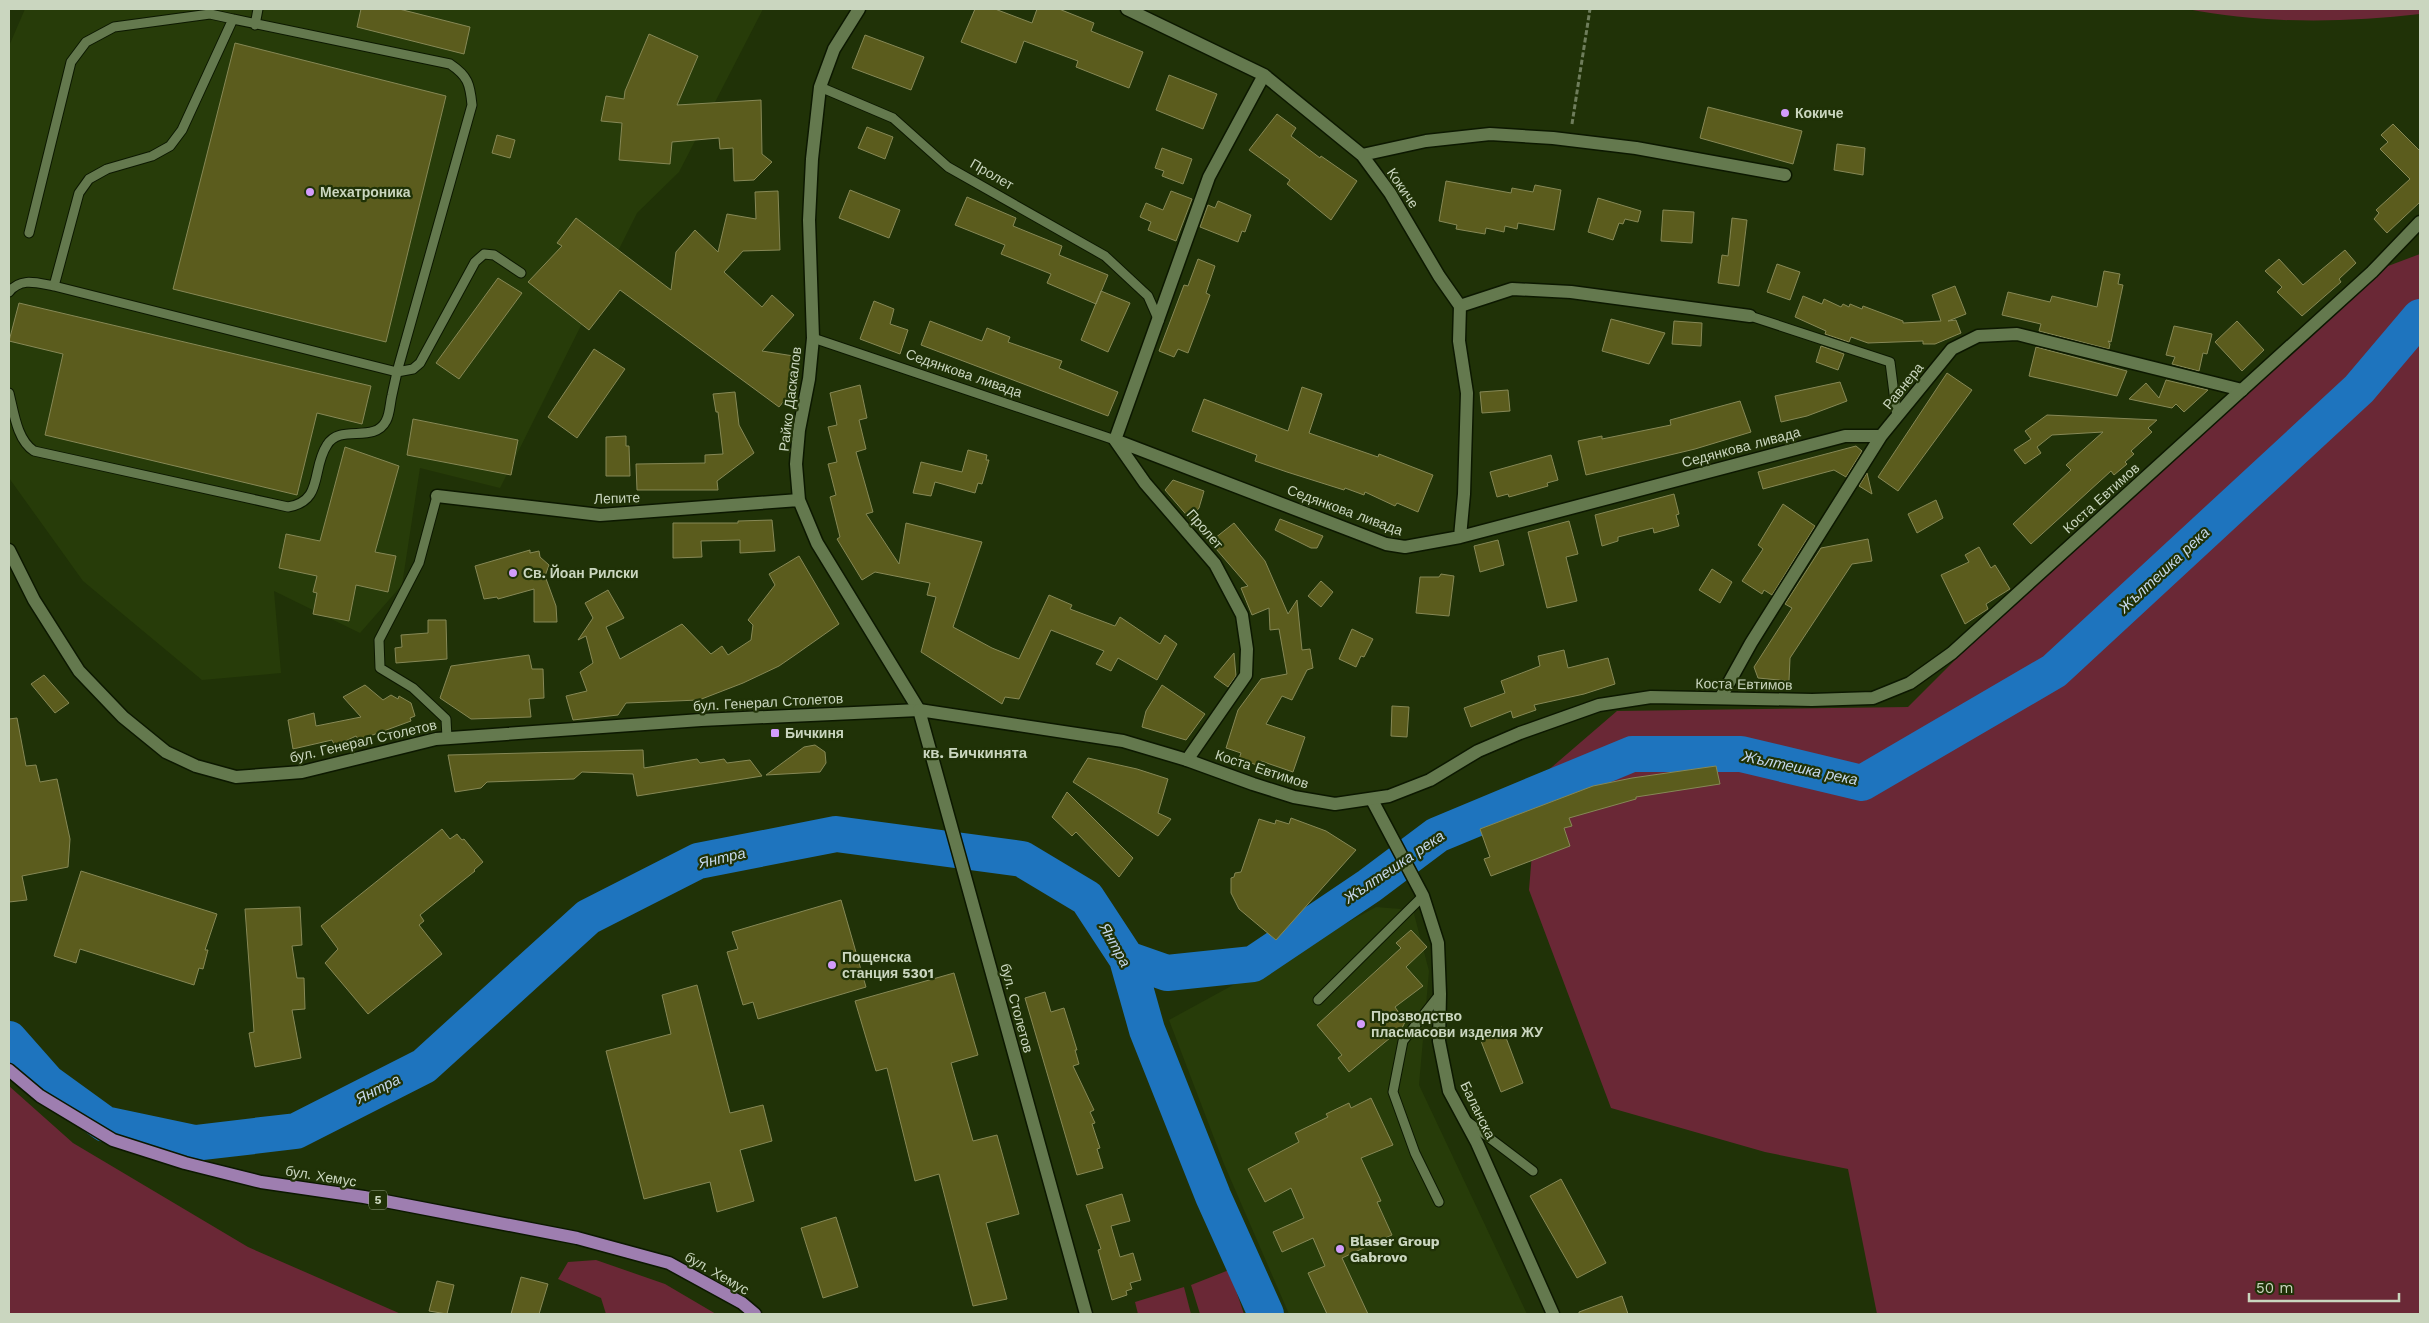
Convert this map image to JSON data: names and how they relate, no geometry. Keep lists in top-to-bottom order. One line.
{"streets":{"main road":["бул. Хемус","5"],"street":["Пролет","Кокиче","Седянкова ливада","Равнера","Райко Даскалов","Лепите","Коста Евтимов","бул. Генерал Столетов","бул. Столетов","Баланска"]},"crossings":[["Пролет","Седянкова ливада"],["Пролет","Райко Даскалов"],["Пролет","Коста Евтимов"],["Седянкова ливада","Равнера"],["Седянкова ливада","Райко Даскалов"],["Равнера","Коста Евтимов"],["Райко Даскалов","Лепите"],["Райко Даскалов","Коста Евтимов"],["Райко Даскалов","бул. Генерал Столетов"],["Райко Даскалов","бул. Столетов"],["Коста Евтимов","бул. Генерал Столетов"],["Коста Евтимов","бул. Столетов"],["Коста Евтимов","Баланска"],["бул. Генерал Столетов","бул. Столетов"]],"districts":["кв. Бичкинята"],"water":["Жълтешка река","Янтра"],"places":{"other":["Кокиче","Мехатроника","Св. Йоан Рилски","Пощенска станция 5301","Прозводство пласмасови изделия ЖУ","Blaser Group Gabrovo"],"transit":["Бичкиня"]},"scale_bar":"50 m"}
